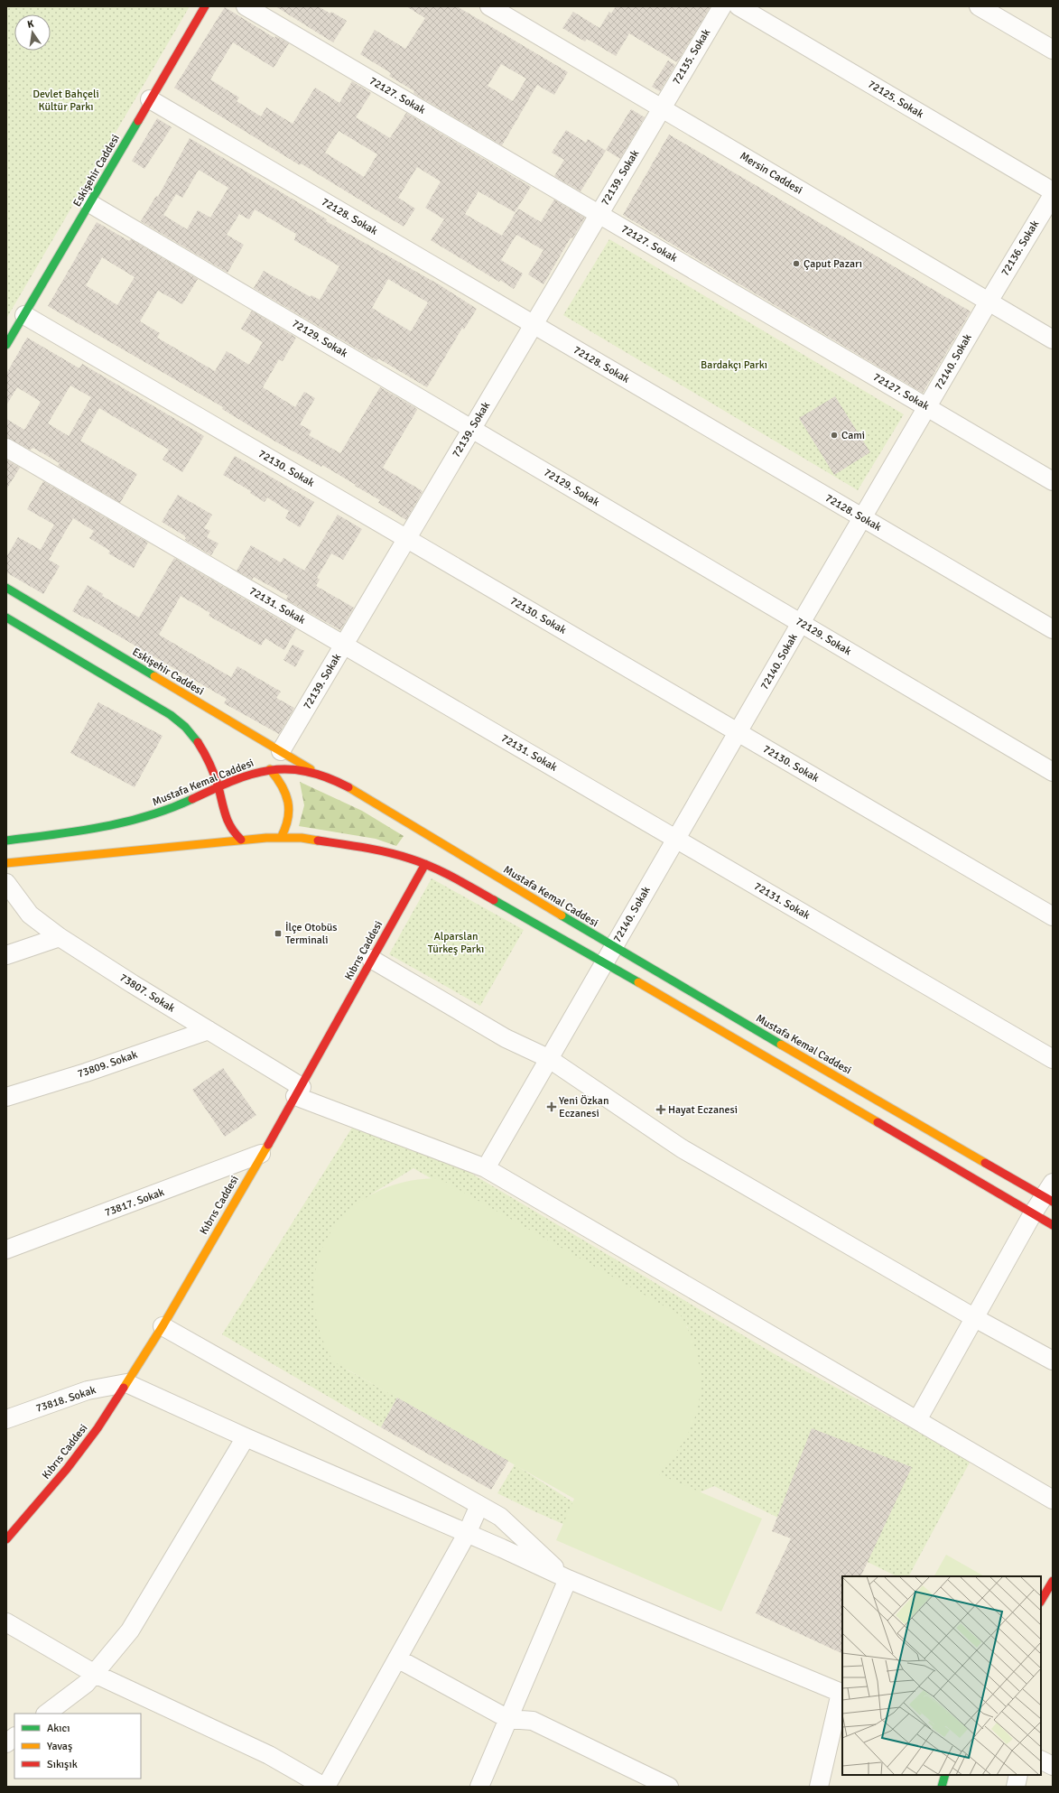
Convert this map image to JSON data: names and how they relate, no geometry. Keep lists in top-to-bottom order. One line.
{"streets":{"main road":["Eskişehir Caddesi","Mustafa Kemal Caddesi","Kıbrıs Caddesi"],"street":["72135. Sokak","72127. Sokak","72125. Sokak","Mersin Caddesi","72139. Sokak","72128. Sokak","72136. Sokak","72129. Sokak","72140. Sokak","72130. Sokak","72131. Sokak","73807. Sokak","73809. Sokak","73817. Sokak","73818. Sokak"]},"crossings":[["72135. Sokak","Mersin Caddesi"],["72135. Sokak","72139. Sokak"],["72127. Sokak","72139. Sokak"],["72127. Sokak","72140. Sokak"],["Eskişehir Caddesi","72139. Sokak"],["Eskişehir Caddesi","72128. Sokak"],["Eskişehir Caddesi","72129. Sokak"],["Eskişehir Caddesi","72130. Sokak"],["Eskişehir Caddesi","Mustafa Kemal Caddesi"],["Mersin Caddesi","72139. Sokak"],["Mersin Caddesi","72136. Sokak"],["Mersin Caddesi","72140. Sokak"],["72139. Sokak","72128. Sokak"],["72139. Sokak","72129. Sokak"],["72139. Sokak","72130. Sokak"],["72139. Sokak","72131. Sokak"],["72128. Sokak","72140. Sokak"],["72136. Sokak","72140. Sokak"],["72129. Sokak","72140. Sokak"],["72140. Sokak","72130. Sokak"],["72140. Sokak","72131. Sokak"],["72140. Sokak","Mustafa Kemal Caddesi"],["72140. Sokak","73807. Sokak"],["Kıbrıs Caddesi","73807. Sokak"],["Kıbrıs Caddesi","73817. Sokak"],["Kıbrıs Caddesi","73818. Sokak"],["73807. Sokak","73809. Sokak"]],"parks":["Devlet Bahçeli Kültür Parkı","Bardakçı Parkı","Alparslan Türkeş Parkı"],"places":{"other":["Çaput Pazarı","Cami"],"transit":["İlçe Otobüs Terminali"],"health":["Yeni Özkan Eczanesi","Hayat Eczanesi"]},"legend":["Akıcı","Yavaş","Sıkışık"],"north":"top"}
